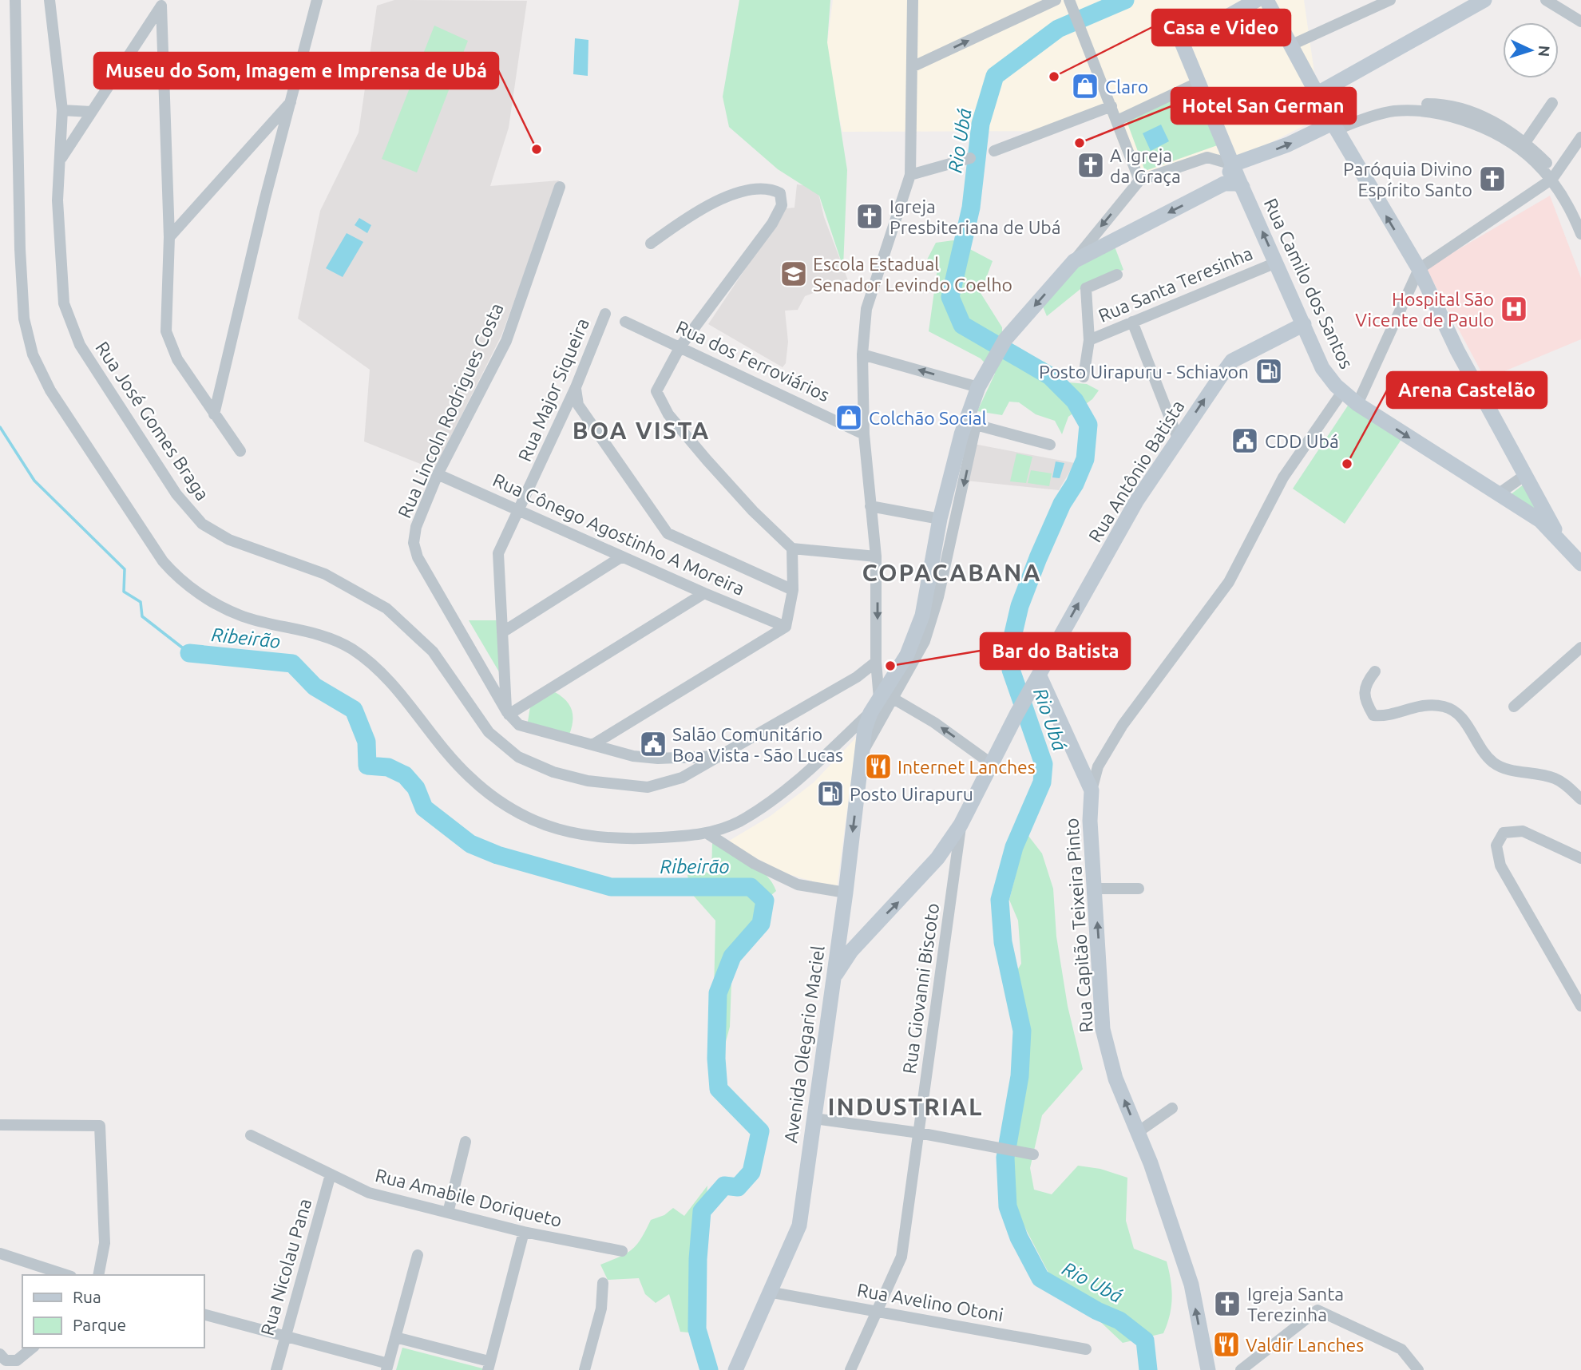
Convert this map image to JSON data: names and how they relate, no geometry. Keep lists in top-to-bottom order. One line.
{"streets":{"main road":["Rua Camilo dos Santos","Rua Antônio Batista","Rua Capitão Teixeira Pinto","Avenida Olegario Maciel"],"street":["Rua Santa Teresinha","Rua dos Ferroviários","Rua Major Siqueira","Rua Lincoln Rodrigues Costa","Rua José Gomes Braga","Rua Cônego Agostinho A Moreira","Rua Giovanni Biscoto","Rua Amabile Doriqueto","Rua Nicolau Pana","Rua Avelino Otoni"]},"crossings":[["Rua Camilo dos Santos","Rua Santa Teresinha"],["Rua Camilo dos Santos","Rua Antônio Batista"],["Rua Major Siqueira","Rua Lincoln Rodrigues Costa"],["Rua Major Siqueira","Rua Cônego Agostinho A Moreira"],["Rua Lincoln Rodrigues Costa","Rua José Gomes Braga"],["Rua Lincoln Rodrigues Costa","Rua Cônego Agostinho A Moreira"],["Rua Antônio Batista","Rua Capitão Teixeira Pinto"],["Rua Antônio Batista","Rua Giovanni Biscoto"],["Rua Antônio Batista","Avenida Olegario Maciel"],["Rua Giovanni Biscoto","Rua Avelino Otoni"],["Avenida Olegario Maciel","Rua Avelino Otoni"],["Rua Amabile Doriqueto","Rua Nicolau Pana"]],"one_way":["Rua Antônio Batista","Rua Capitão Teixeira Pinto"],"districts":["BOA VISTA","COPACABANA","INDUSTRIAL"],"water":["Rio Ubá","Ribeirão"],"places":{"other":["Casa e Video","Hotel San German","Museu do Som, Imagem e Imprensa de Ubá","Arena Castelão","Bar do Batista"],"shop":["Claro","Colchão Social"],"church":["A Igreja da Graça","Paróquia Divino Espírito Santo","Igreja Presbiteriana de Ubá","Igreja Santa Terezinha"],"school or university":["Escola Estadual Senador Levindo Coelho"],"hospital":["Hospital São Vicente de Paulo"],"fuel station":["Posto Uirapuru - Schiavon","Posto Uirapuru"],"public building":["CDD Ubá","Salão Comunitário Boa Vista - São Lucas"],"restaurant":["Internet Lanches","Valdir Lanches"]},"legend":["Rua","Parque"],"north":"right"}
